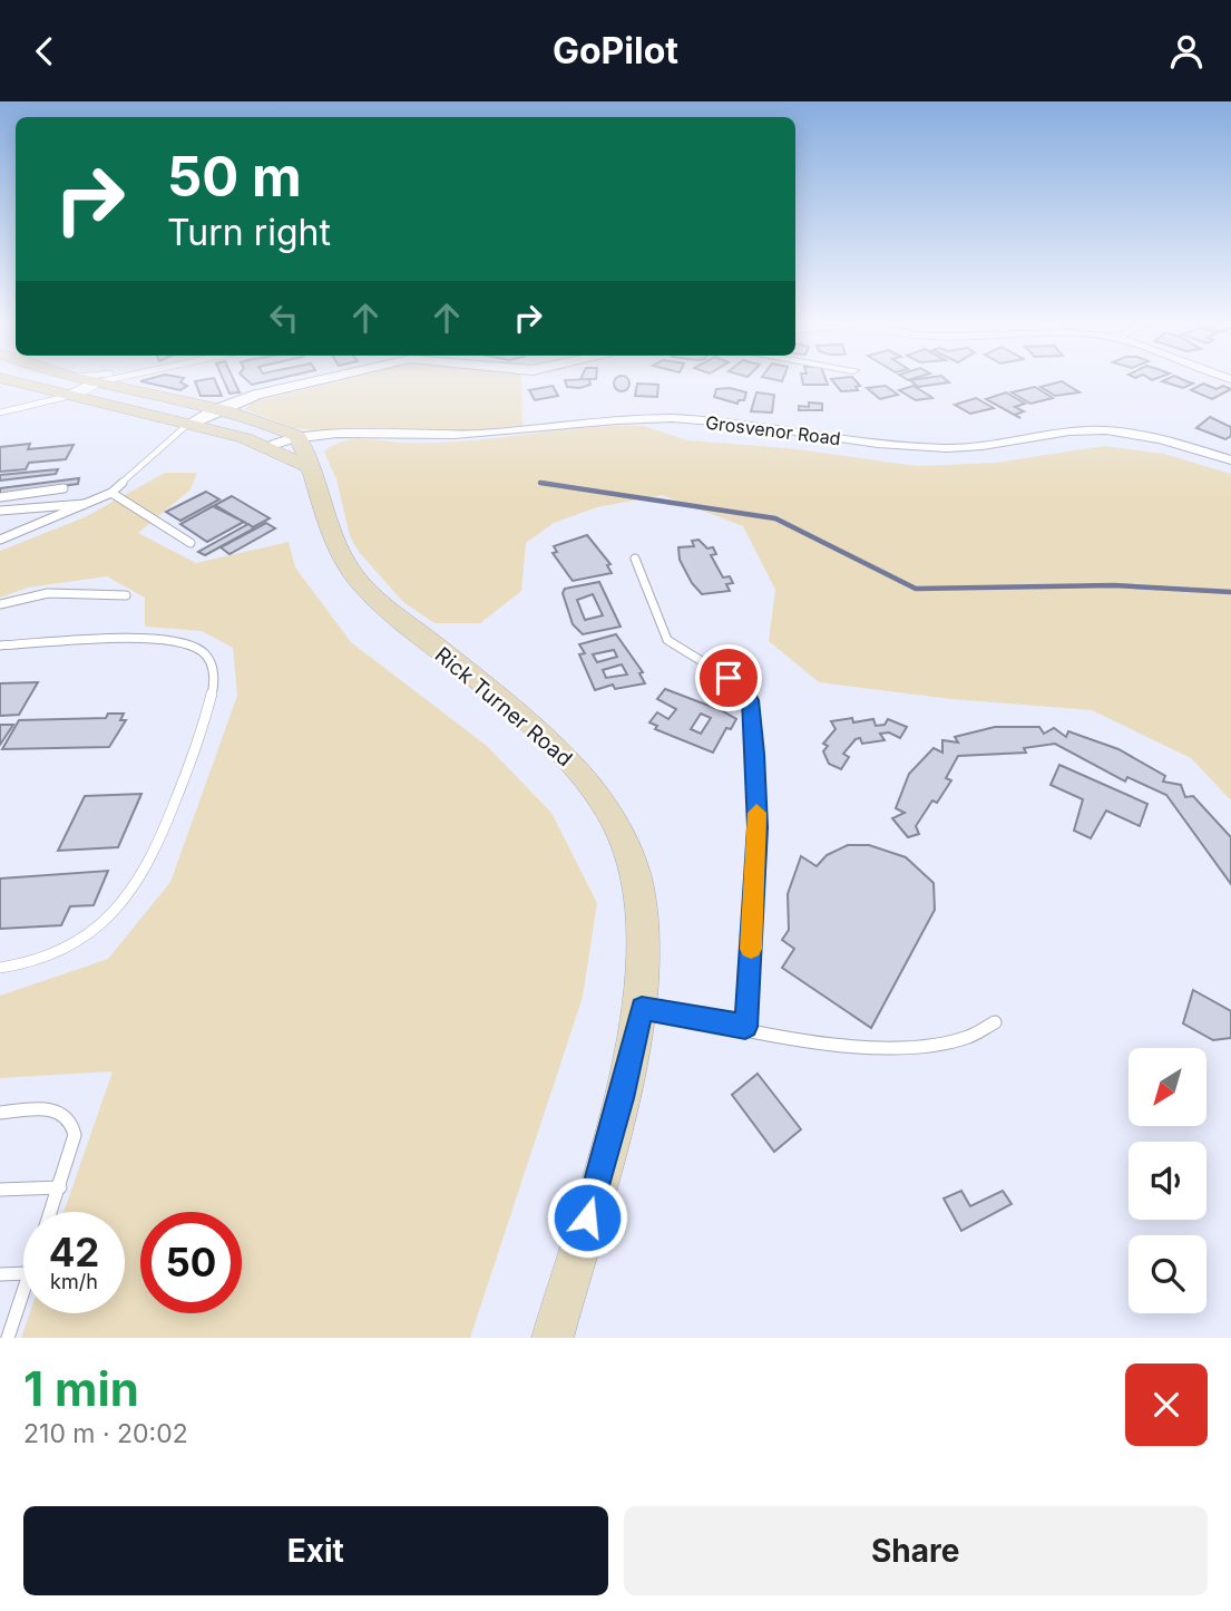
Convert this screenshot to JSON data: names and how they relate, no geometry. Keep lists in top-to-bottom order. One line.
{"streets":{"main road":["Rick Turner Road"],"street":["Grosvenor Road"]},"crossings":[["Grosvenor Road","Rick Turner Road"]],"north":"bottom left","page":{"header":"GoPilot","turn":["50 m","Turn right"],"speed":"42 km/h","limit":"50","heading":["1 min","210 m · 20:02"],"buttons":["Exit","Share"]}}
